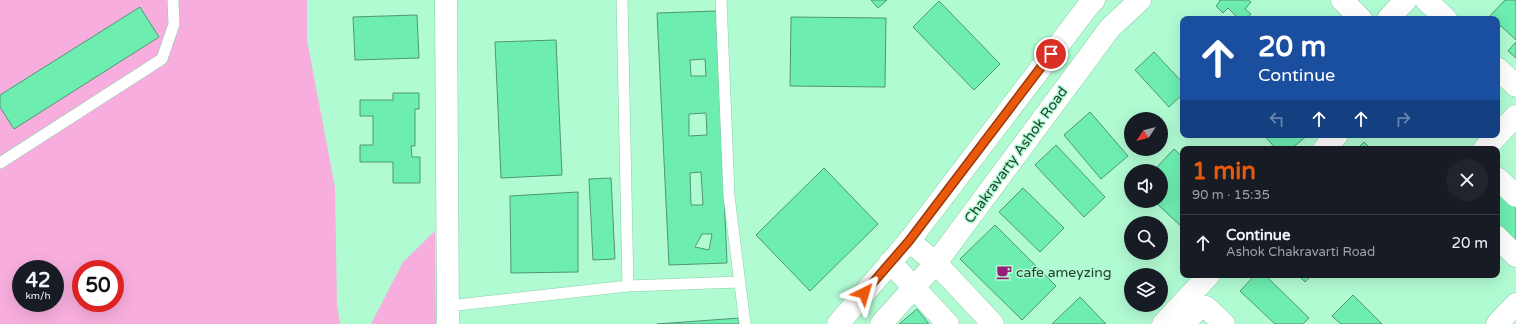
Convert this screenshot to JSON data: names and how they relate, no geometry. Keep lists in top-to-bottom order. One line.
{"streets":{"street":["Chakravarty Ashok Road"]},"places":{"cafe":["cafe ameyzing"]},"north":"bottom left","page":{"turn":["20 m","Continue"],"heading":["1 min","90 m · 15:35"],"list":[{"name":"Continue","note":"Ashok Chakravarti Road","value":"20 m"}],"speed":"42 km/h","limit":"50"}}
